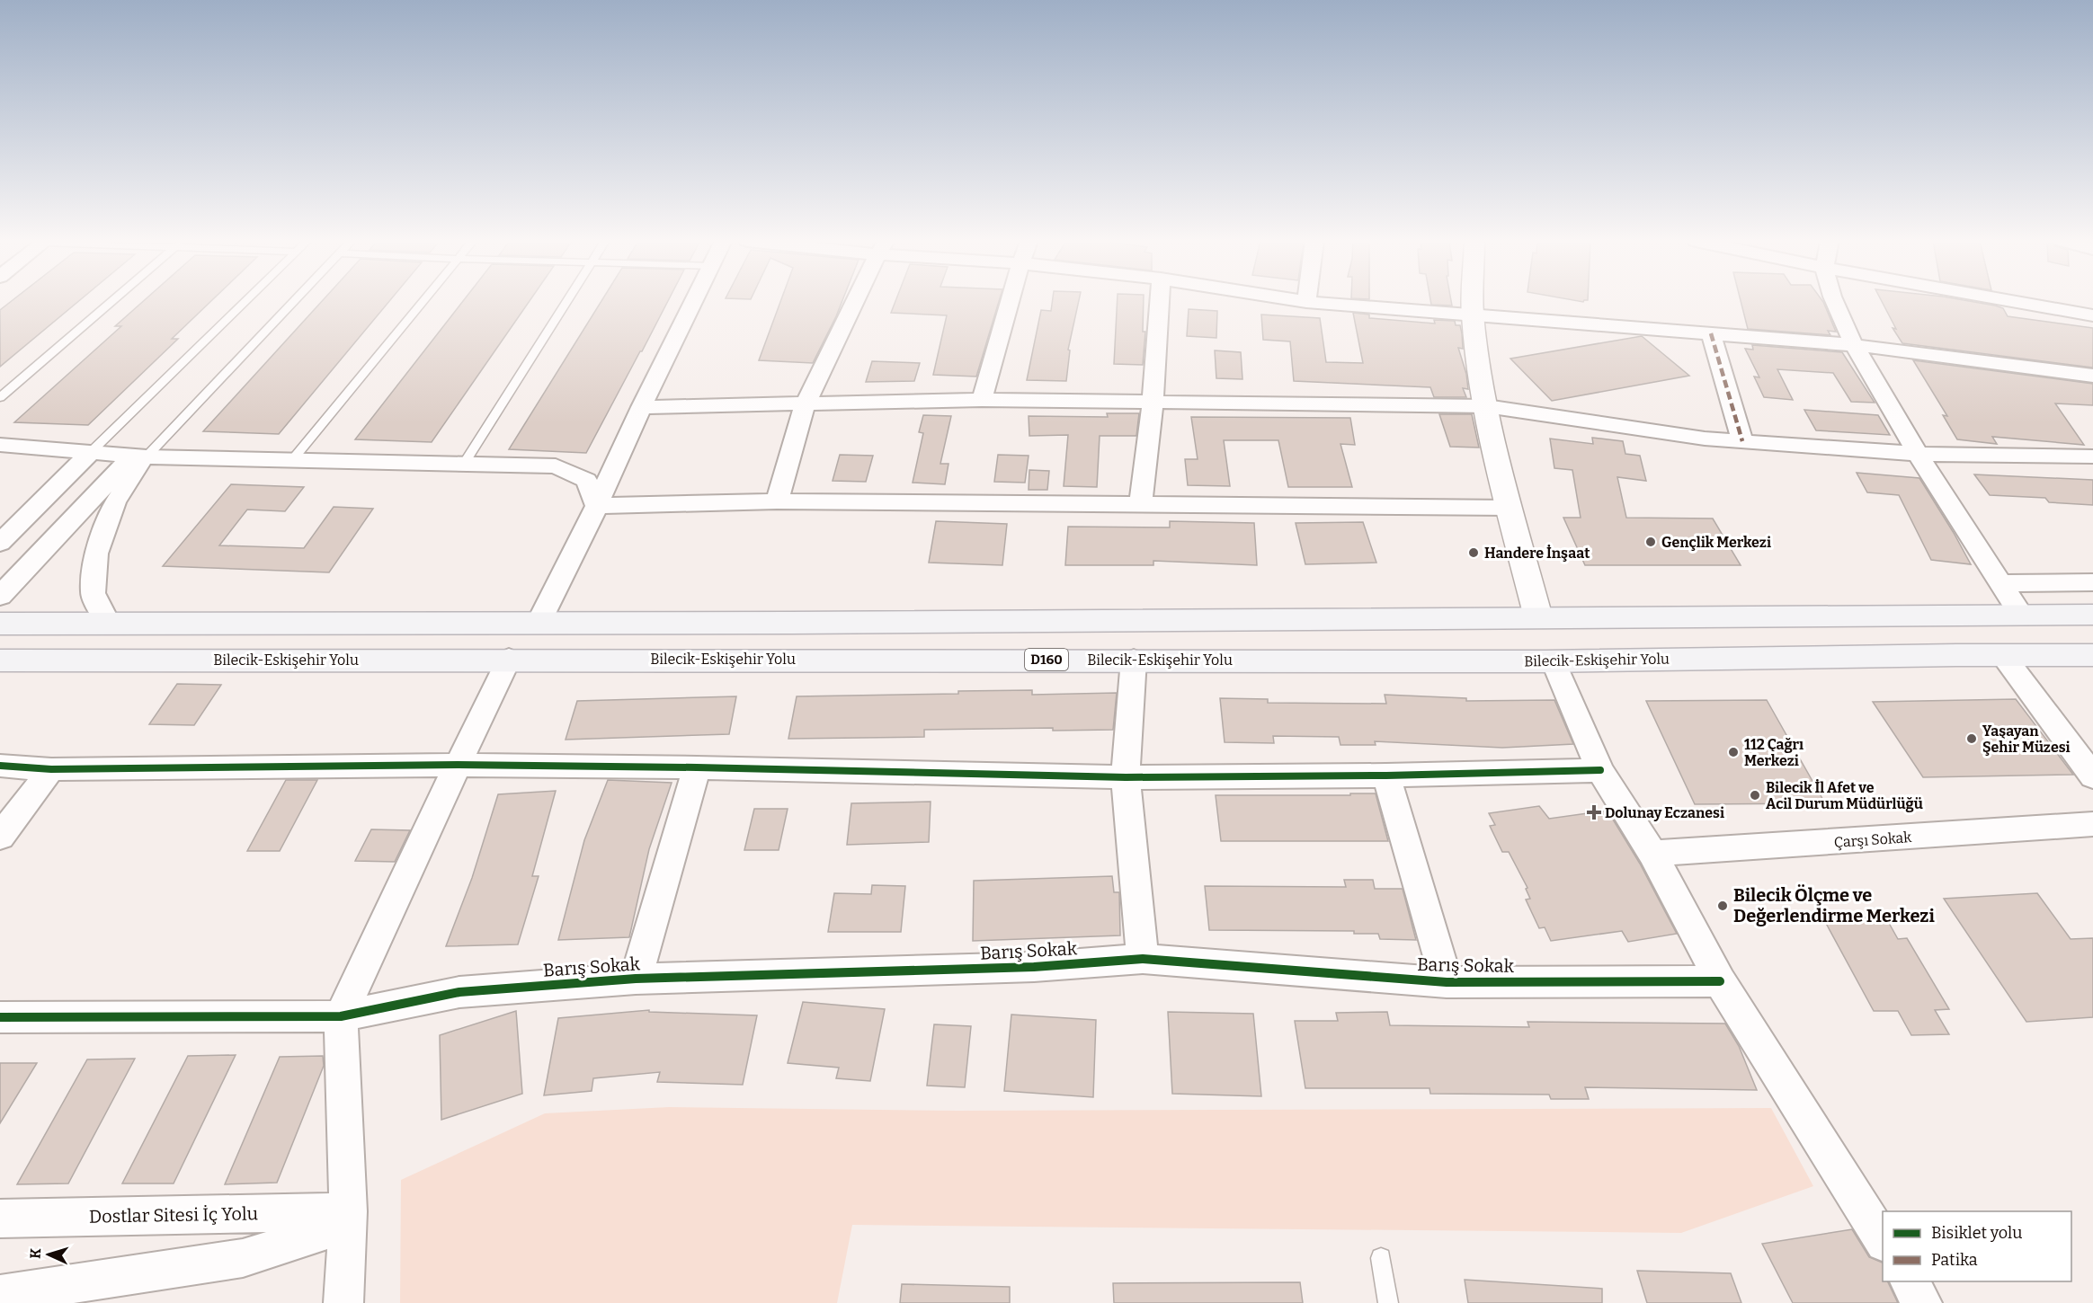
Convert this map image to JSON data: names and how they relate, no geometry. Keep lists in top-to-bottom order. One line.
{"streets":{"main road":["Bilecik-Eskişehir Yolu","D160"],"street":["Çarşı Sokak","Barış Sokak","Dostlar Sitesi İç Yolu"]},"places":{"other":["Gençlik Merkezi","Handere İnşaat","Yaşayan Şehir Müzesi","112 Çağrı Merkezi","Bilecik İl Afet ve Acil Durum Müdürlüğü","Bilecik Ölçme ve Değerlendirme Merkezi"],"health":["Dolunay Eczanesi"]},"legend":["Bisiklet yolu","Patika"],"north":"left"}
